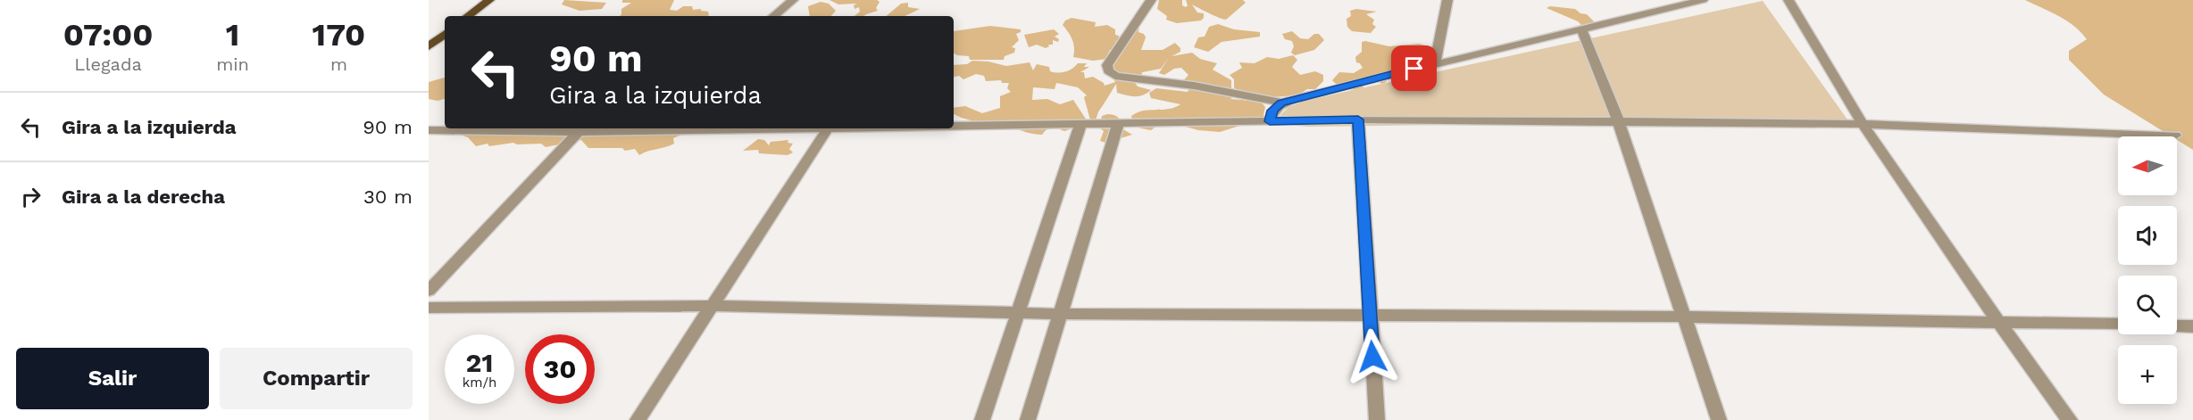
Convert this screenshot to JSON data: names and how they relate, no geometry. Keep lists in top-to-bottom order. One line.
{"north":"left","page":{"eta":["07:00","Llegada","1","min","170","m"],"turn":["90 m","Gira a la izquierda"],"list":[{"name":"Gira a la izquierda","value":"90 m"},{"name":"Gira a la derecha","value":"30 m"}],"map_buttons":"+","speed":"21 km/h","limit":"30","buttons":["Salir","Compartir"]}}
